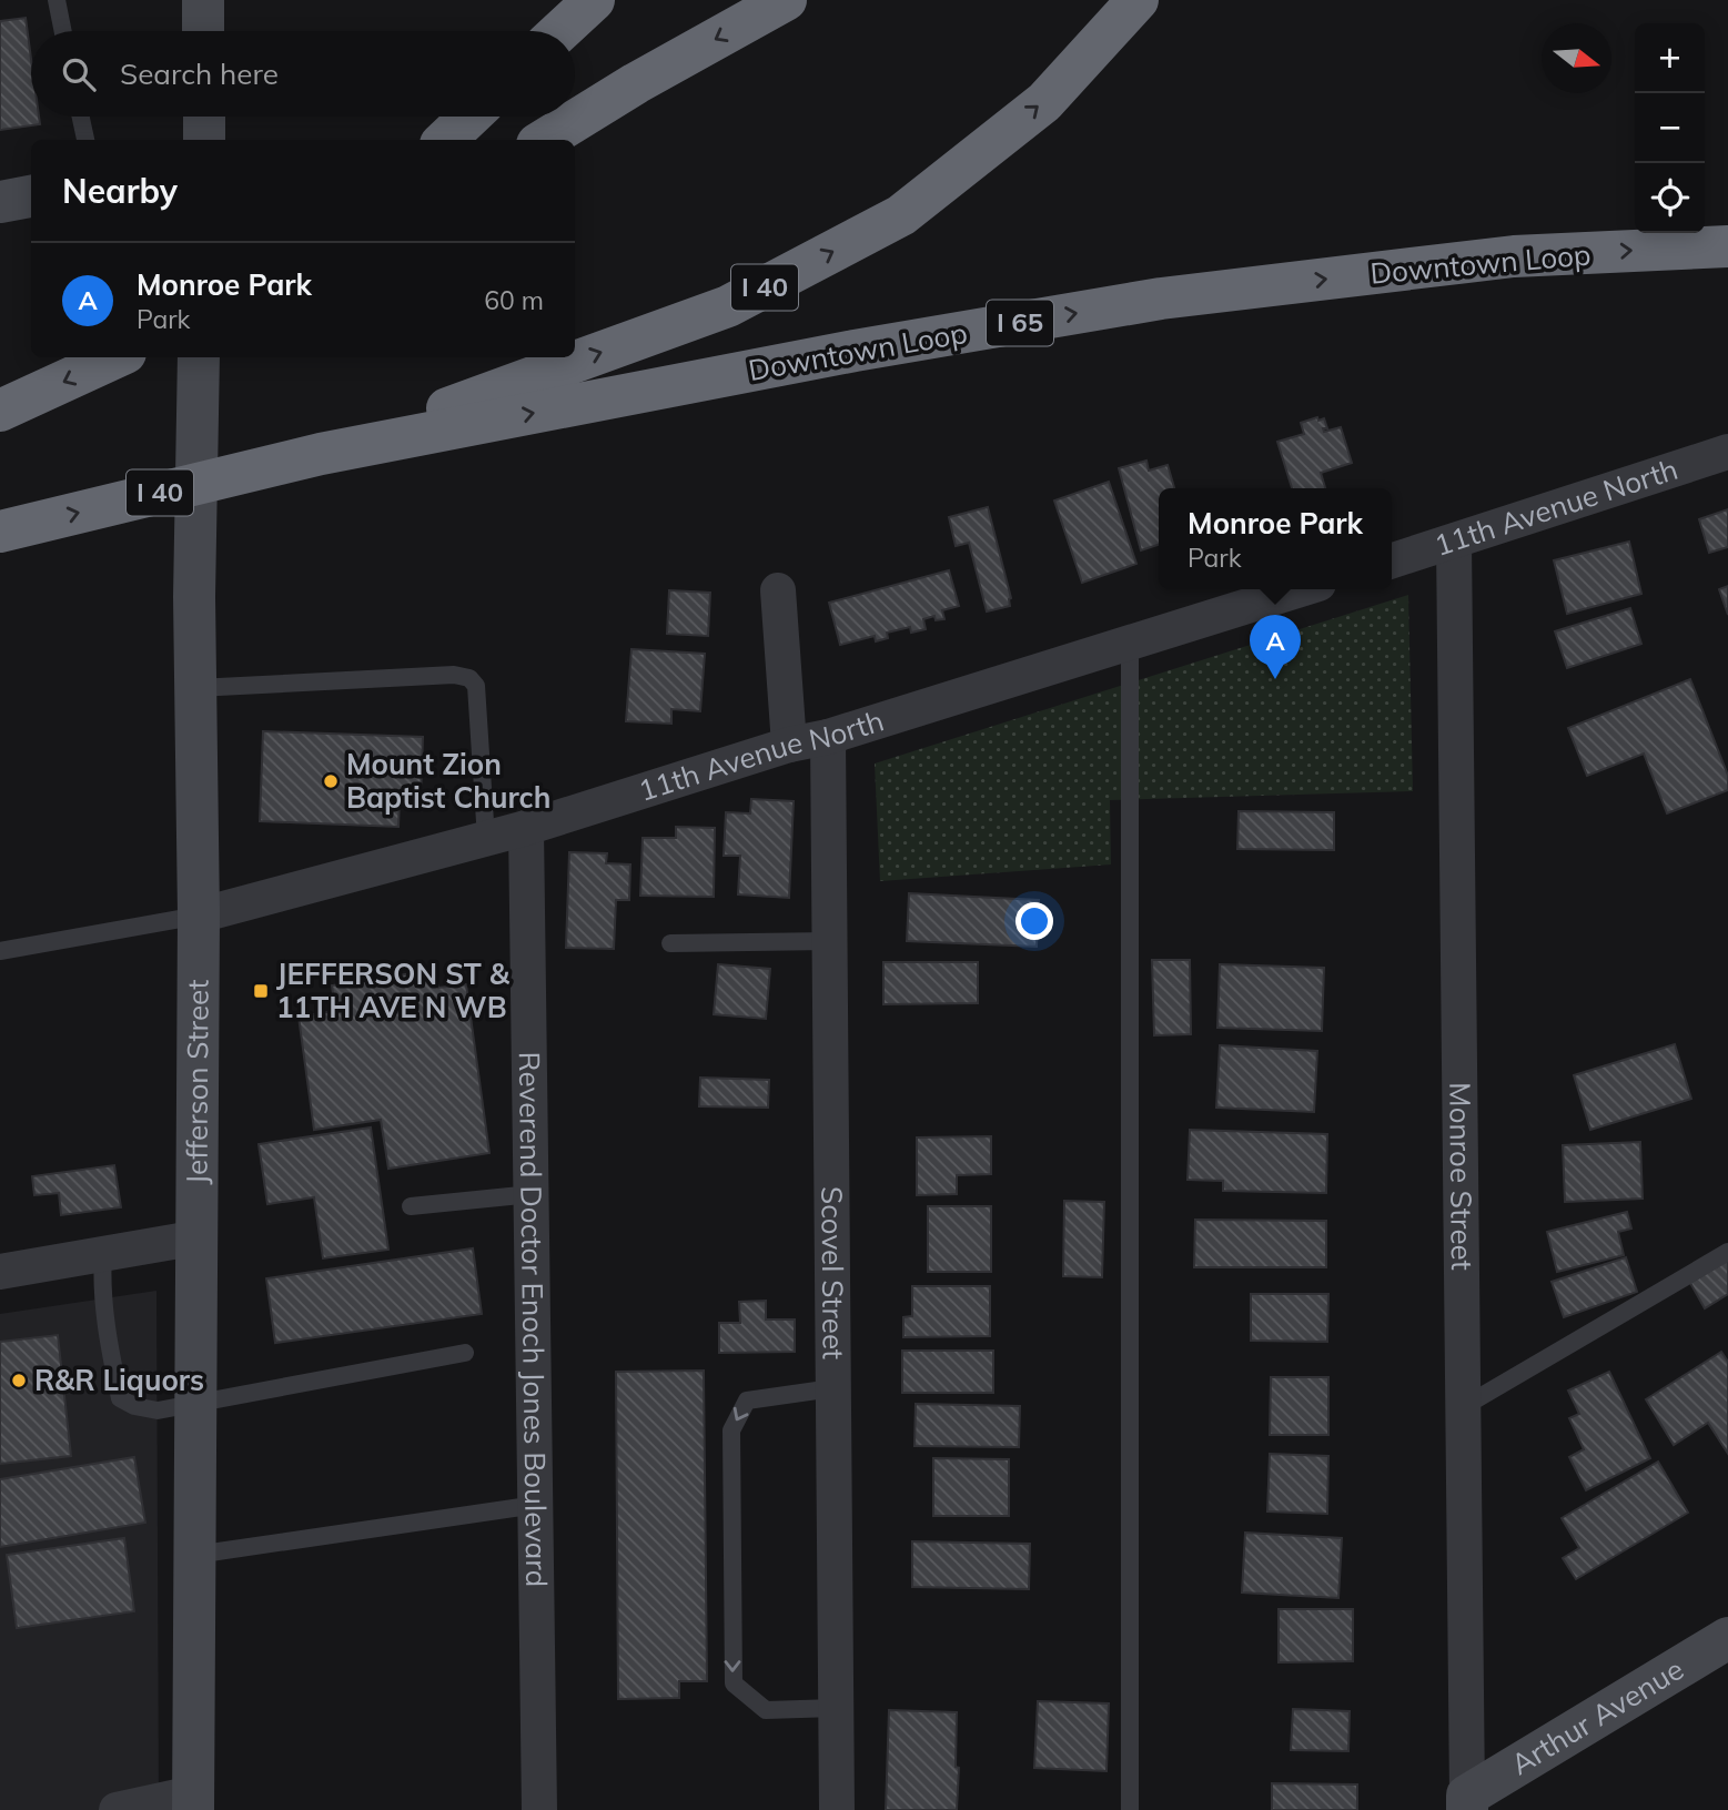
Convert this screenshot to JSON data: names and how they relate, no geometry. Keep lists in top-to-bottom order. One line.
{"streets":{"highway":["Downtown Loop","I 40","I 65"],"main road":["Jefferson Street","Arthur Avenue"],"street":["11th Avenue North","Monroe Street","Scovel Street","Reverend Doctor Enoch Jones Boulevard"]},"crossings":[["Downtown Loop","I 40"],["11th Avenue North","Jefferson Street"],["11th Avenue North","Monroe Street"],["11th Avenue North","Scovel Street"],["11th Avenue North","Reverend Doctor Enoch Jones Boulevard"],["Monroe Street","Arthur Avenue"]],"places":{"other":["Mount Zion Baptist Church","R&R Liquors"],"transit":["JEFFERSON ST & 11TH AVE N WB"]},"north":"right","page":{"map_buttons":["+","−"],"search":"Search here","heading":"Nearby","list":[{"mark":"A","name":"Monroe Park","note":"Park","value":"60 m"}],"popup":["Monroe Park","Park"],"pins":"A"}}
